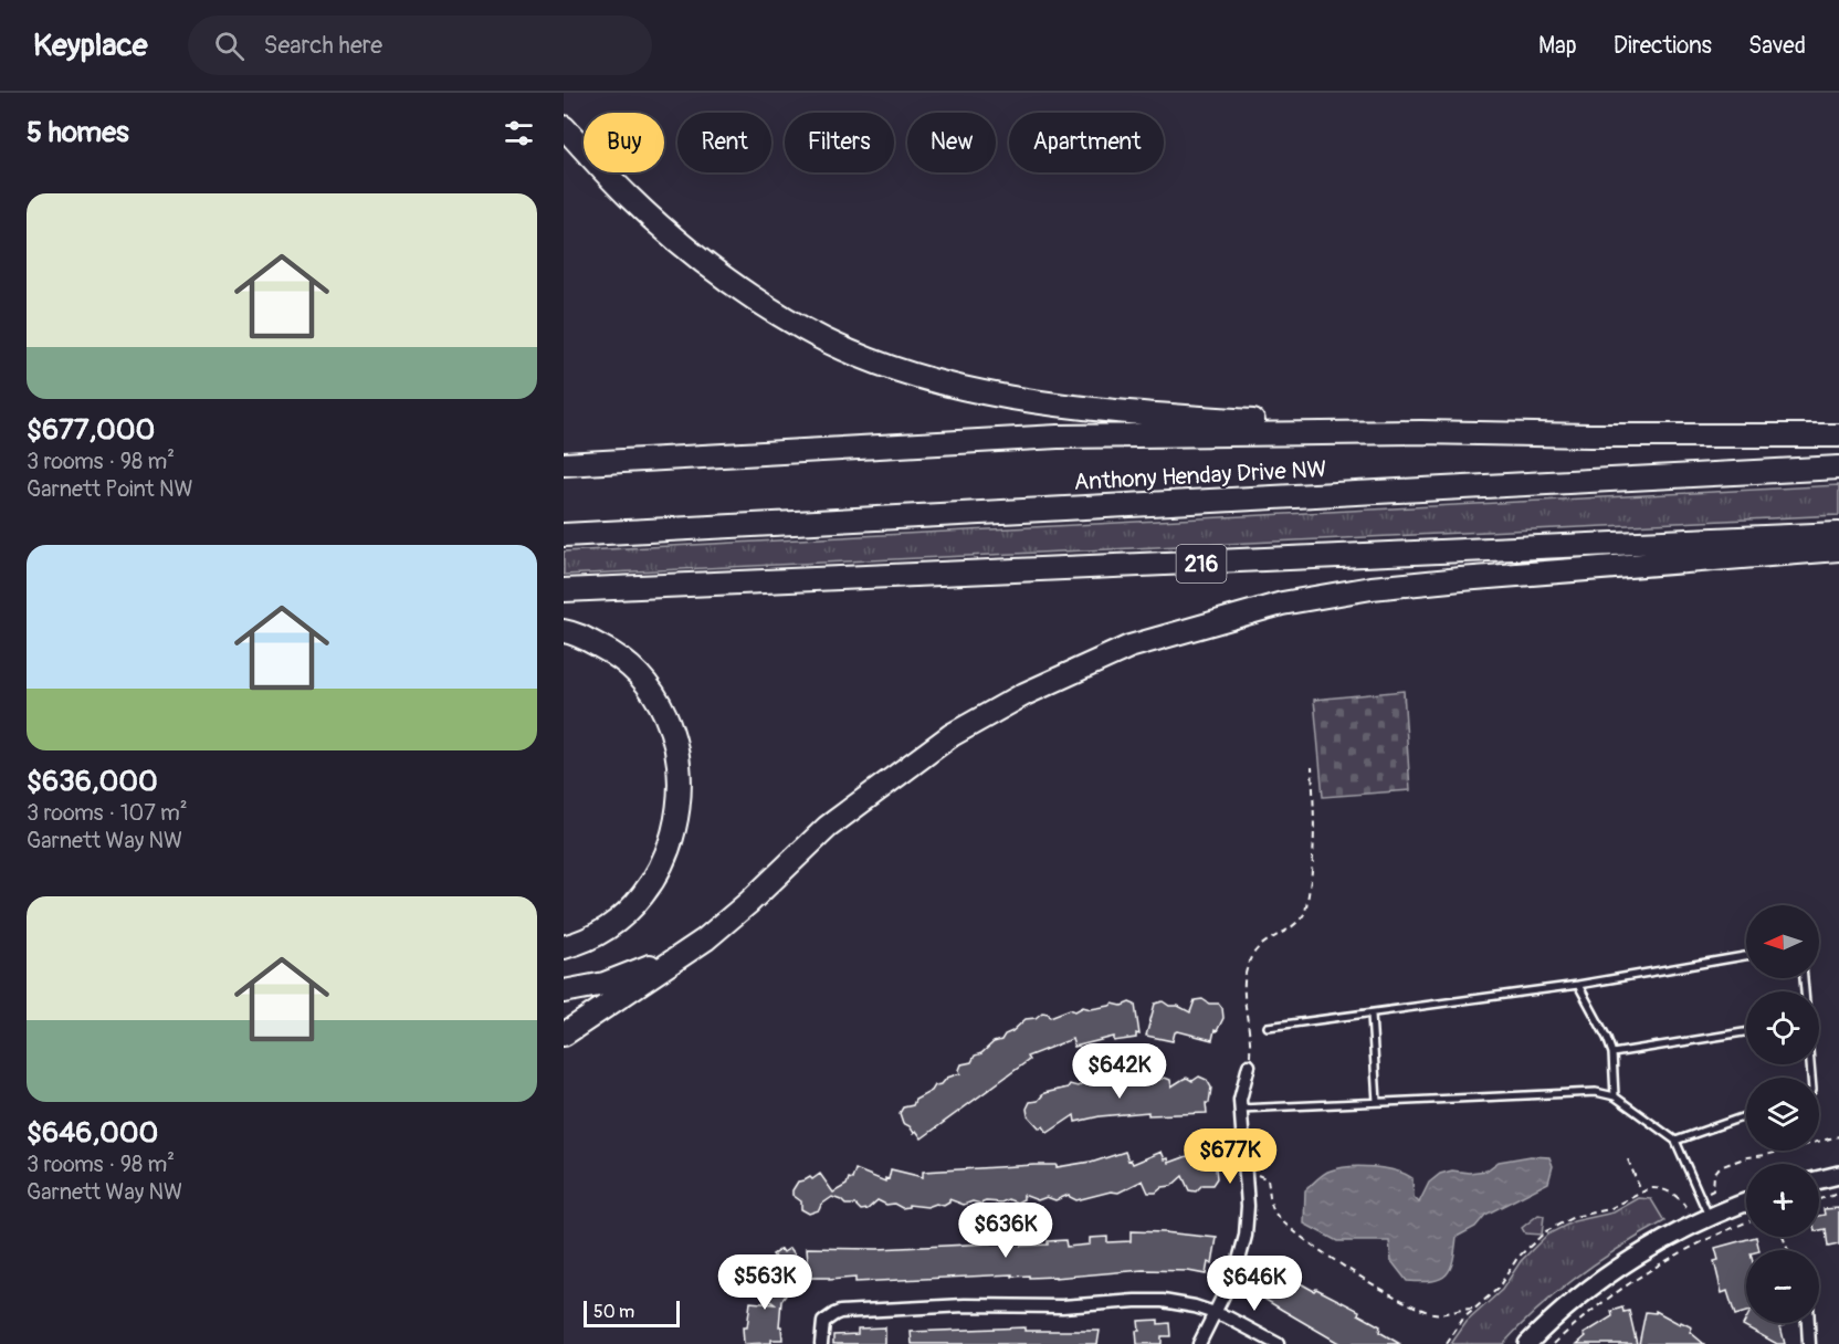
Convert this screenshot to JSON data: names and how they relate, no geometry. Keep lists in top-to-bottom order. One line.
{"streets":{"highway":["Anthony Henday Drive NW","216"]},"scale_bar":"50 m","north":"left","page":{"header":"Keyplace","search":"Search here","nav":["Map","Directions","Saved"],"heading":"5 homes","chip":["Buy","Rent","Filters","New","Apartment"],"list":[{"name":"$677,000","note":"3 rooms · 98 m² · Garnett Point NW"},{"name":"$636,000","note":"3 rooms · 107 m² · Garnett Way NW"},{"name":"$646,000","note":"3 rooms · 98 m² · Garnett Way NW"}],"map_buttons":["+","−"],"price":["$642K","$677K","$636K","$563K","$646K"],"scale":"50 m"}}
